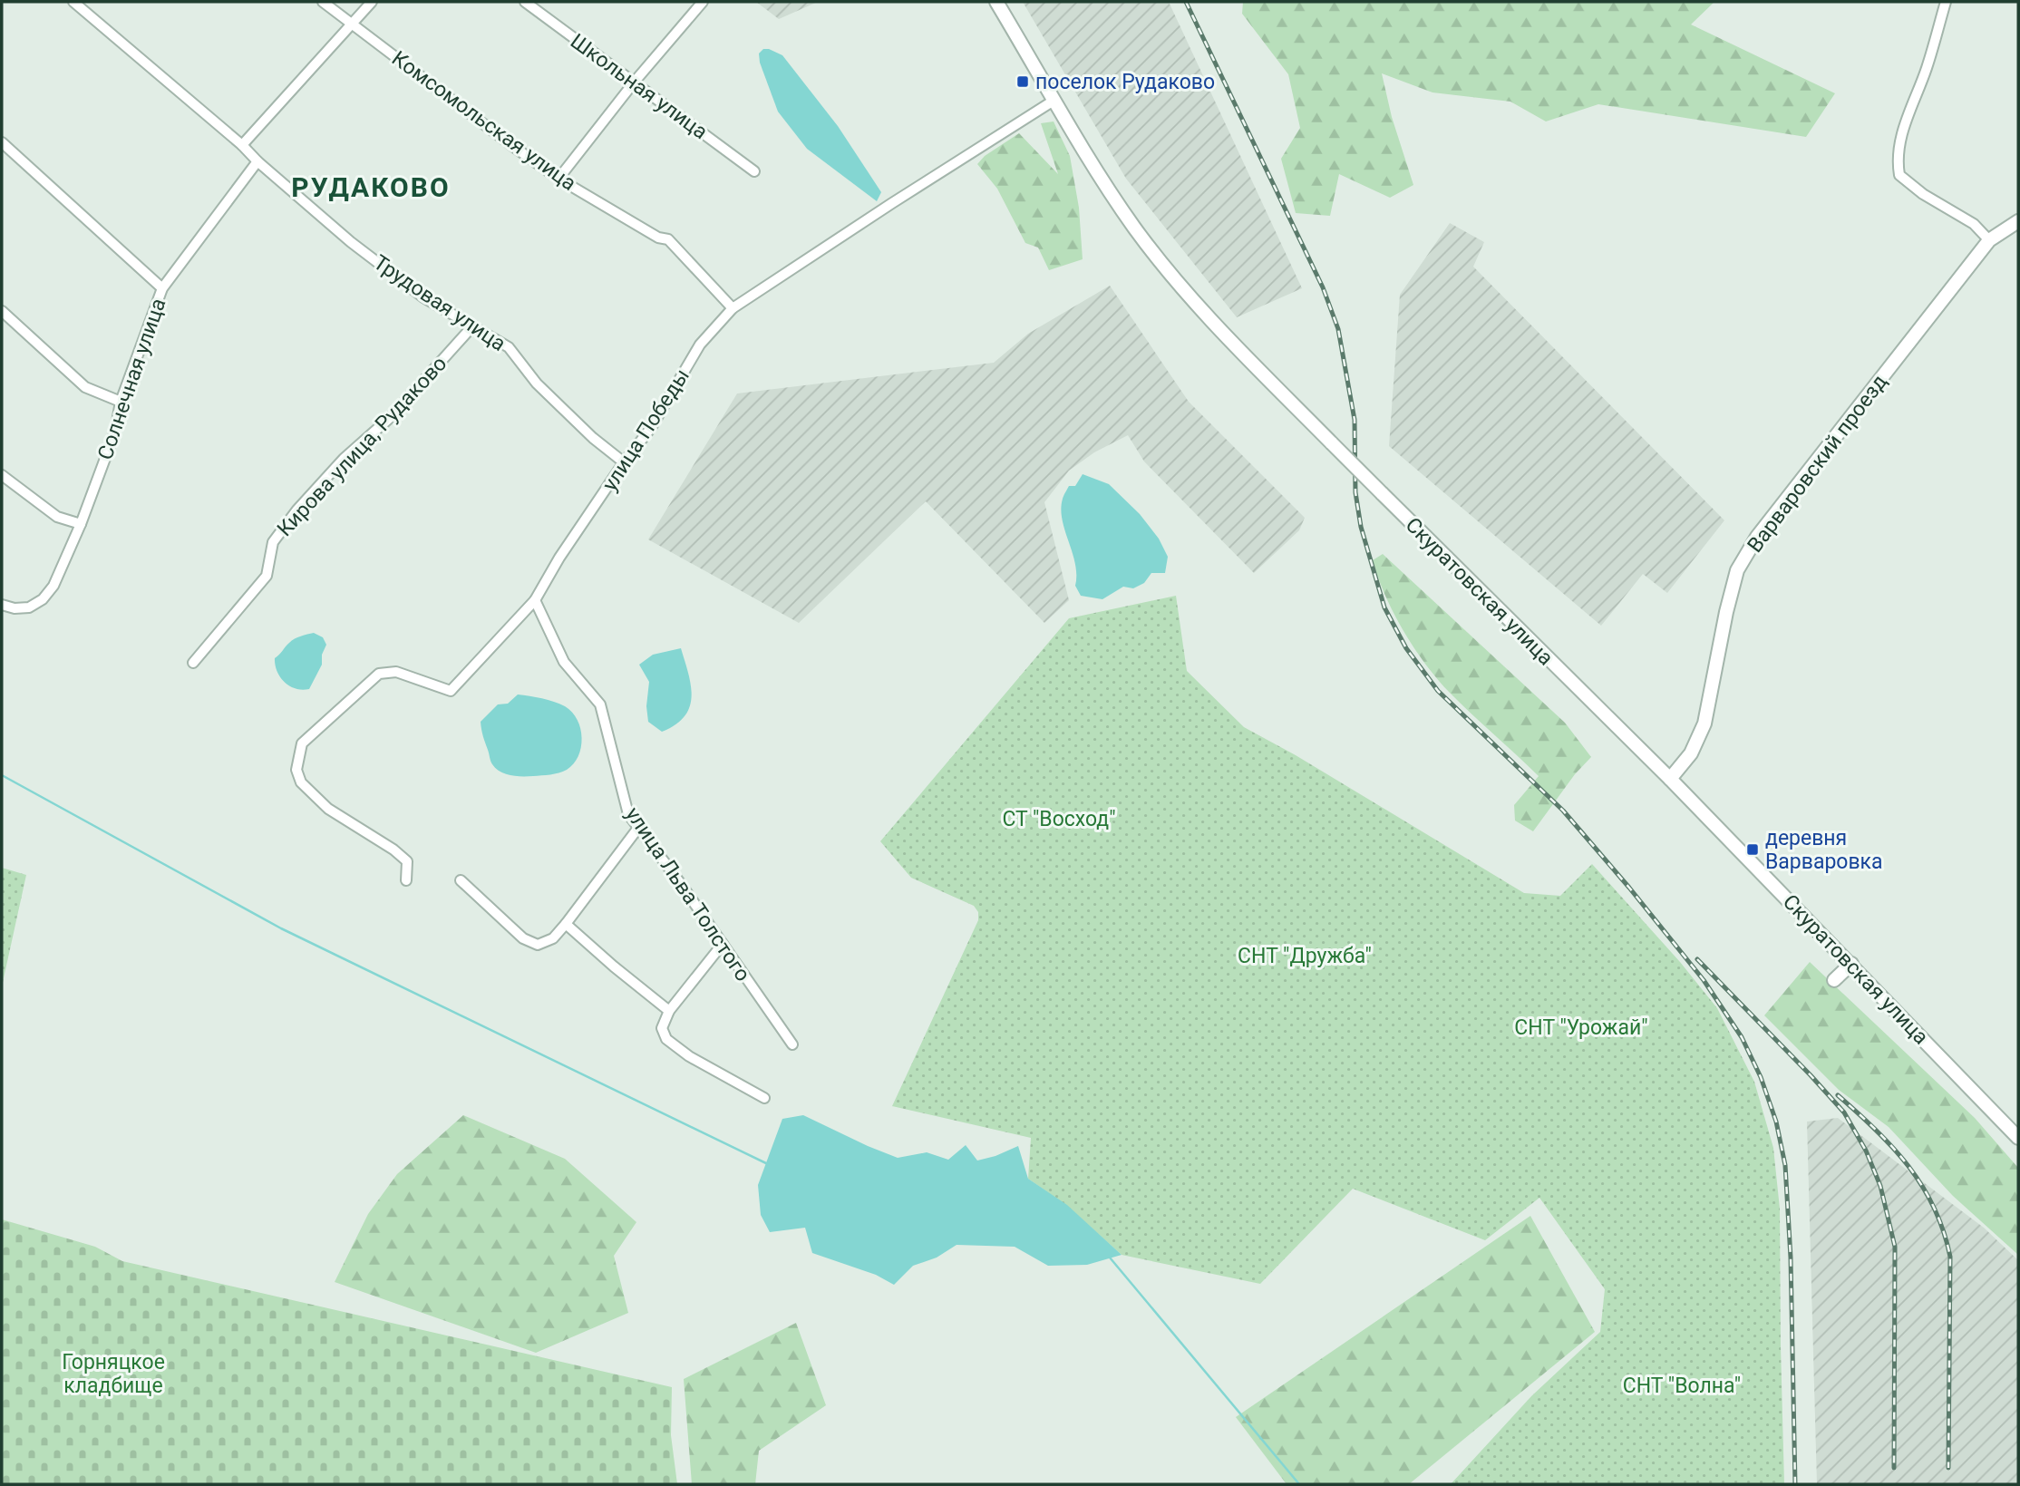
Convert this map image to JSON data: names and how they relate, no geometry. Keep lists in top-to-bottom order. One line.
{"streets":{"street":["Школьная улица","Комсомольская улица","Трудовая улица","Солнечная улица","улица Победы","Кирова улица, Рудаково","Варваровский проезд","Скуратовская улица","улица Льва Толстого"]},"crossings":[["Комсомольская улица","улица Победы"],["Трудовая улица","Солнечная улица"],["Трудовая улица","улица Победы"],["Трудовая улица","Кирова улица, Рудаково"],["улица Победы","Скуратовская улица"],["улица Победы","улица Льва Толстого"],["Варваровский проезд","Скуратовская улица"]],"districts":["РУДАКОВО"],"parks":["СТ \"Восход\"","СНТ \"Дружба\"","СНТ \"Урожай\"","Горняцкое кладбище","СНТ \"Волна\""],"places":{"transit":["поселок Рудаково","деревня Варваровка"]}}
